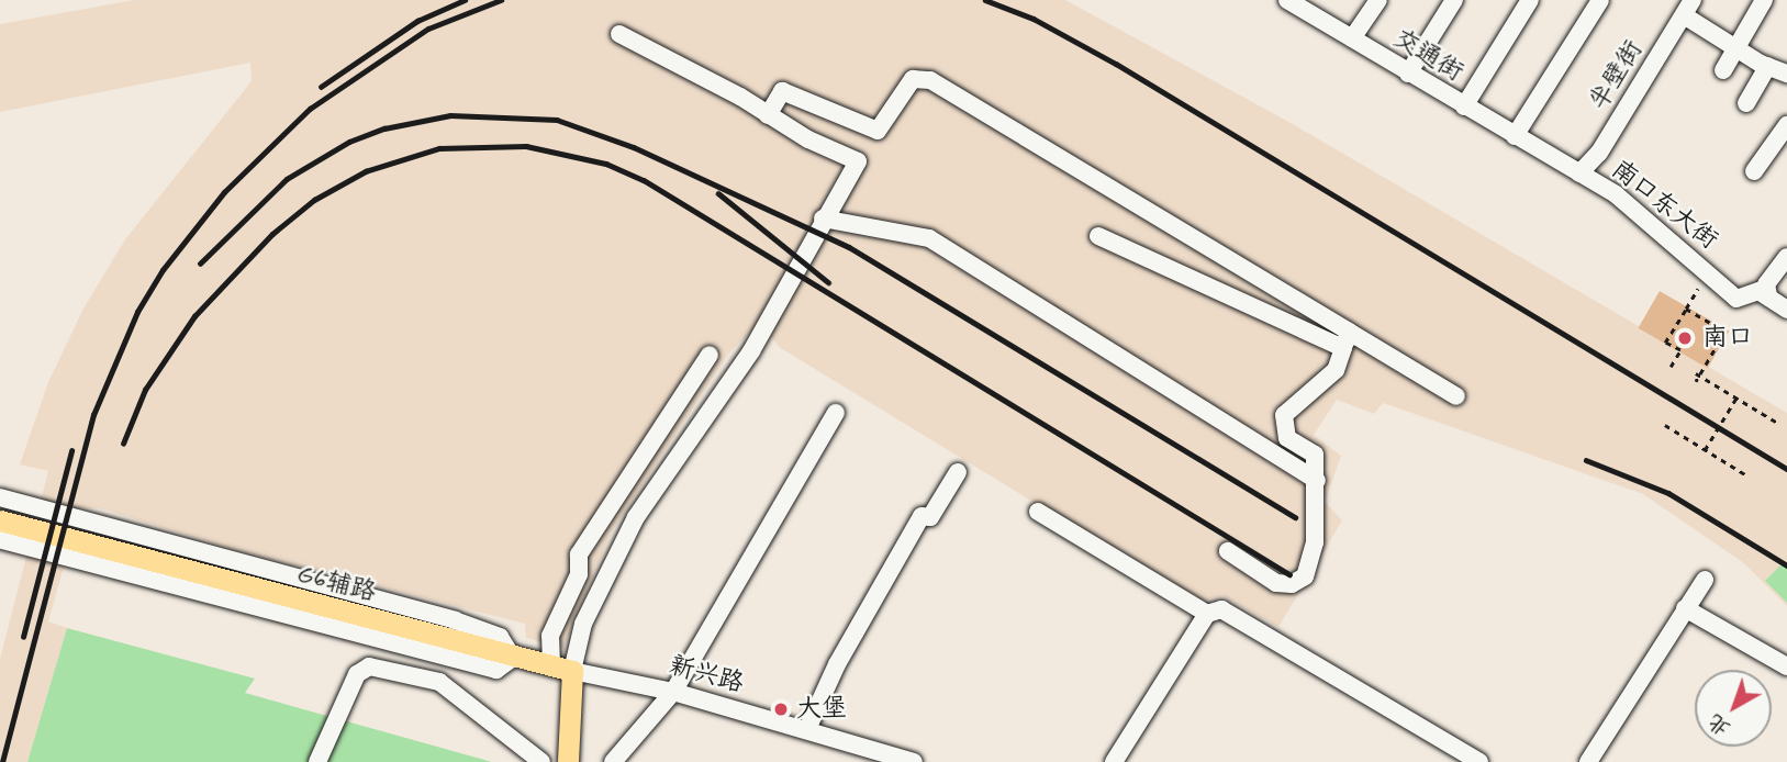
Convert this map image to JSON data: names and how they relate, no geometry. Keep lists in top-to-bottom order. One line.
{"streets":{"main road":["G6辅路"],"street":["交通街","半壁街","南口东大街","新兴路"]},"crossings":[["交通街","南口东大街"],["半壁街","南口东大街"],["G6辅路","新兴路"]],"places":["南口","大堡"],"north":"bottom left"}
